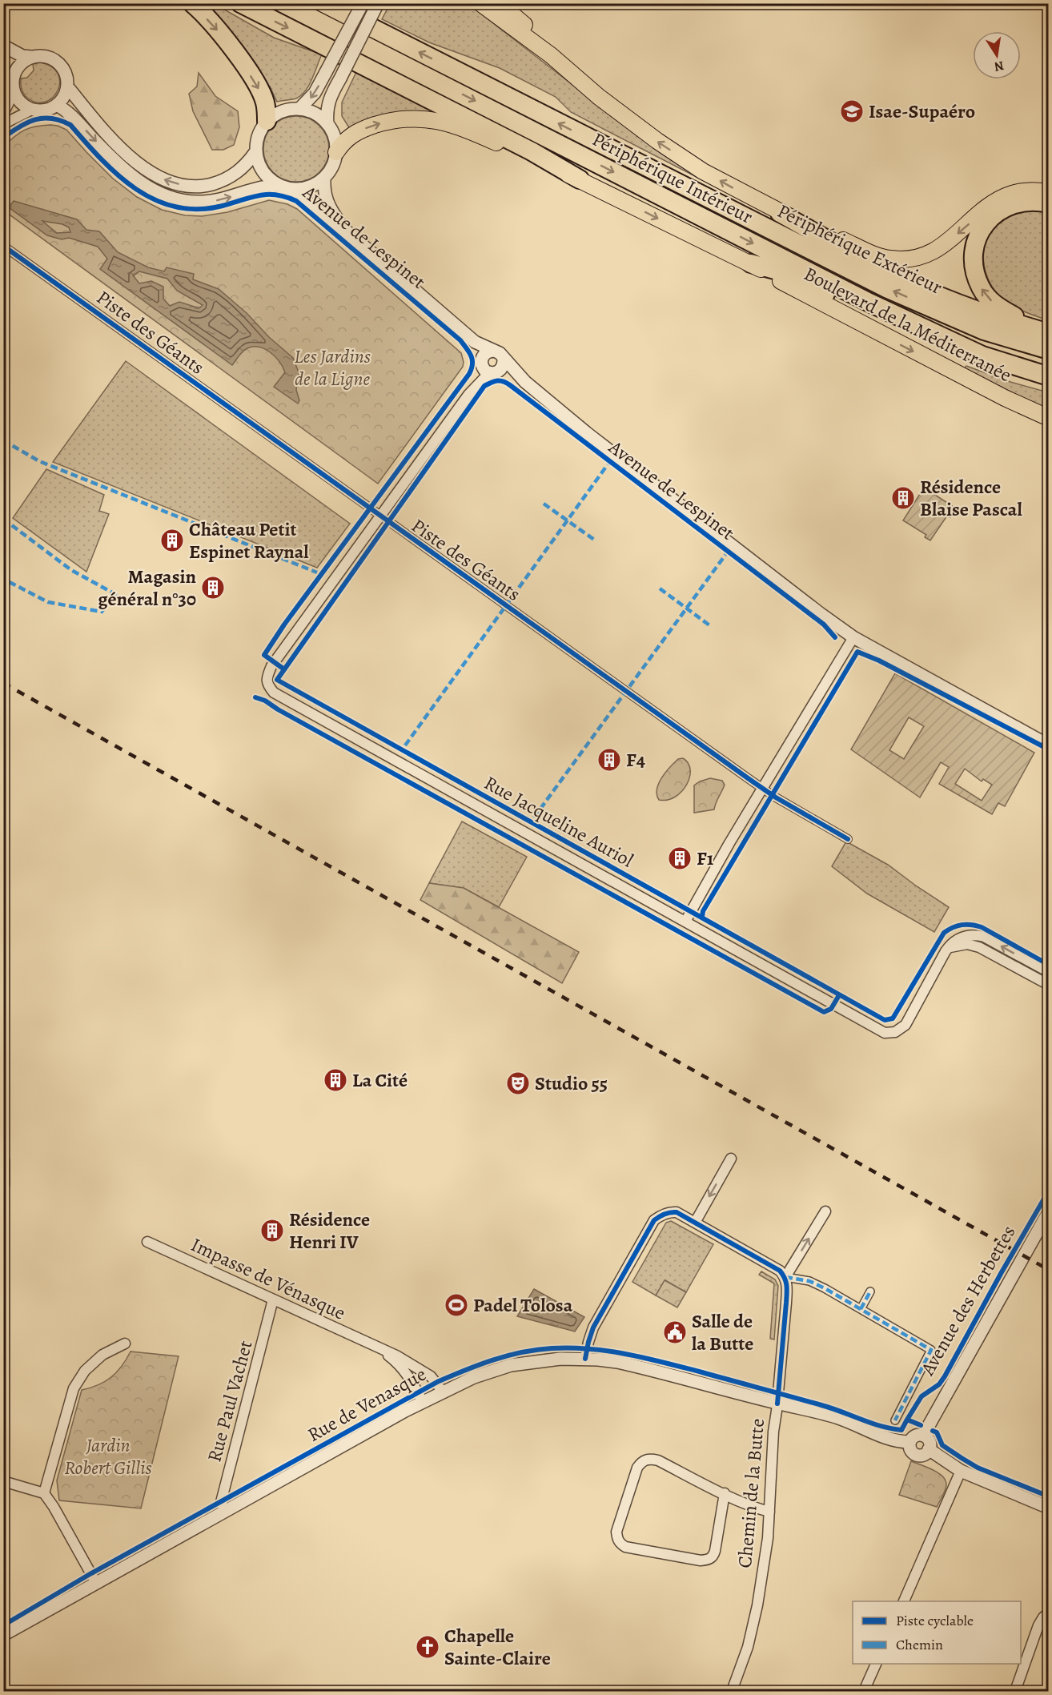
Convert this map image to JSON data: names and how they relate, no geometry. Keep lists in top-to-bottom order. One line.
{"streets":{"highway":["Périphérique Intérieur","Périphérique Extérieur"],"main road":["Boulevard de la Méditerranée"],"street":["Avenue de Lespinet","Piste des Géants","Rue Jacqueline Auriol","Impasse de Vénasque","Avenue des Herbettes","Rue Paul Vachet","Rue de Venasque","Chemin de la Butte"]},"crossings":[["Avenue de Lespinet","Boulevard de la Méditerranée"],["Avenue de Lespinet","Rue Jacqueline Auriol"],["Piste des Géants","Rue Jacqueline Auriol"],["Impasse de Vénasque","Rue Paul Vachet"],["Impasse de Vénasque","Rue de Venasque"],["Avenue des Herbettes","Chemin de la Butte"],["Rue Paul Vachet","Rue de Venasque"],["Rue de Venasque","Chemin de la Butte"]],"parks":["Les Jardins de la Ligne","Jardin Robert Gillis"],"places":{"school or university":["Isae-Supaéro"],"building":["Résidence Blaise Pascal","Château Petit Espinet Raynal","Magasin général n°30","F4","F1","La Cité","Résidence Henri IV"],"theatre":["Studio 55"],"sports":["Padel Tolosa"],"public building":["Salle de la Butte"],"church":["Chapelle Sainte-Claire"]},"legend":["Piste cyclable","Chemin"],"north":"bottom"}
